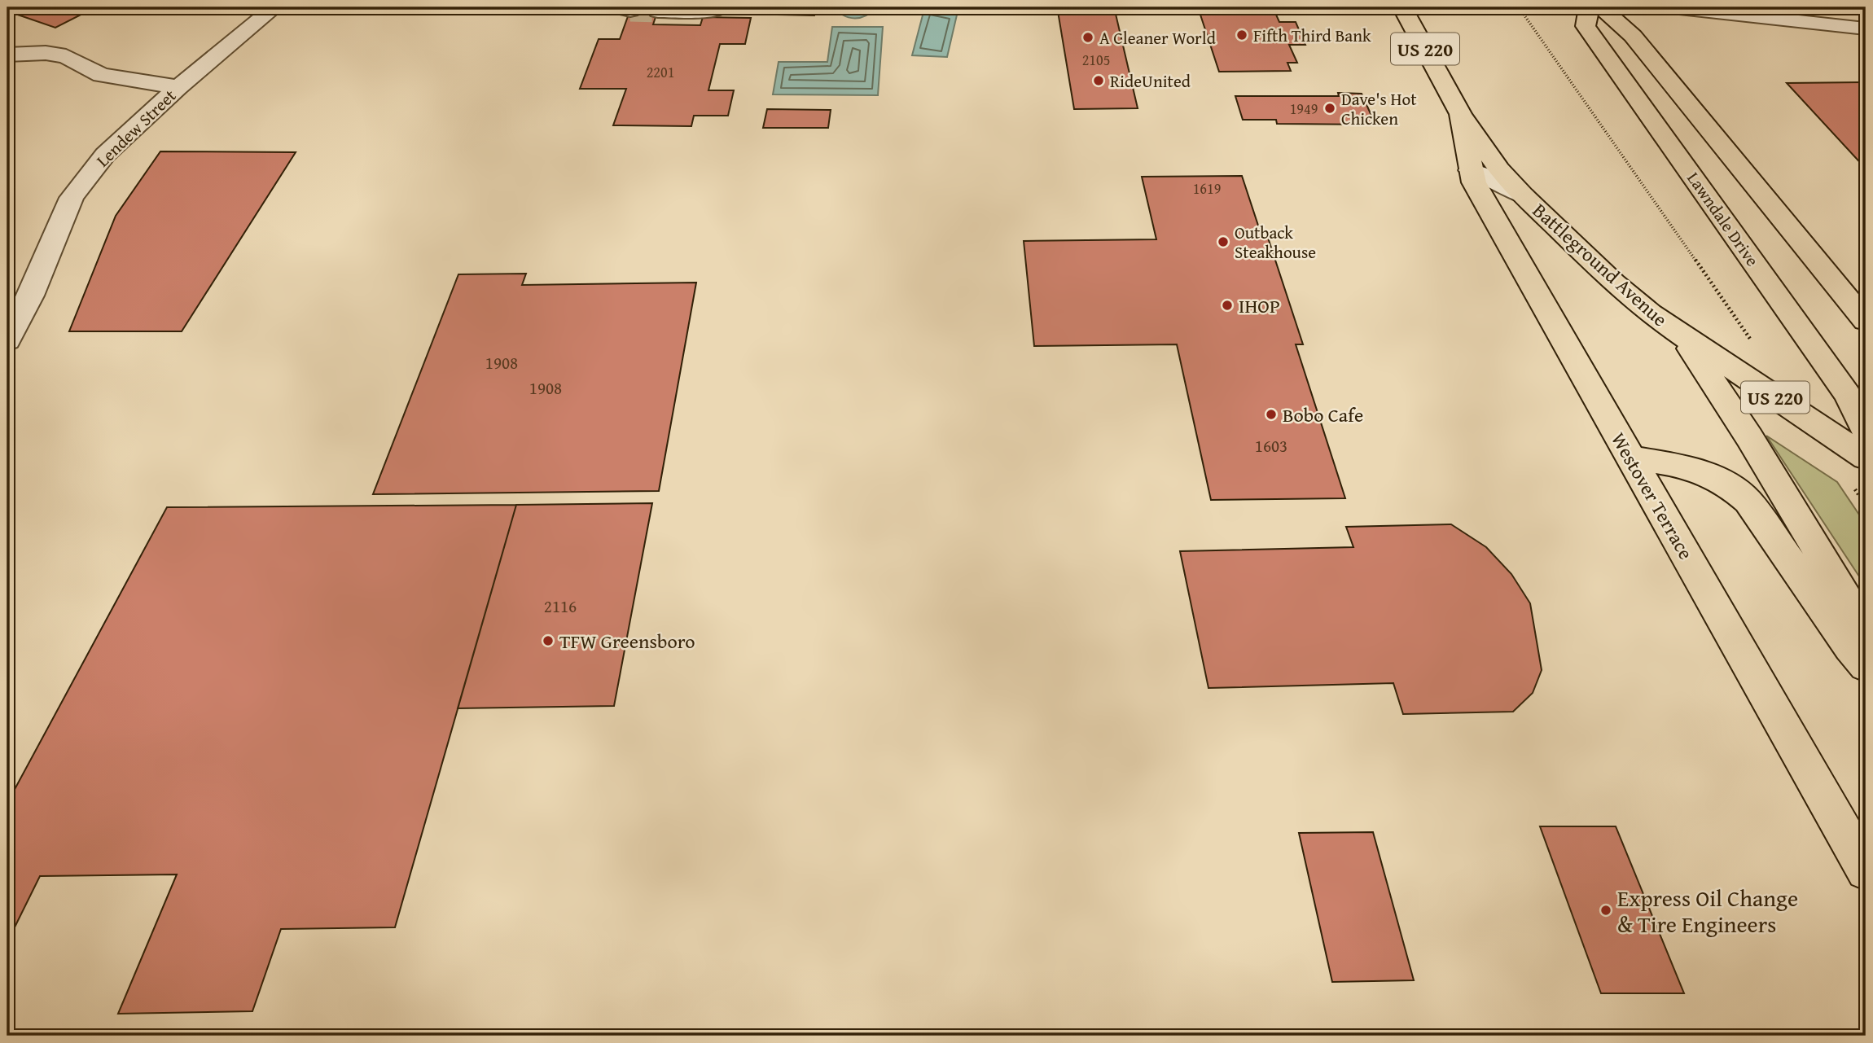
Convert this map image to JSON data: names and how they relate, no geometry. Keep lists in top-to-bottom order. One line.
{"streets":{"main road":["US 220","Lawndale Drive","Battleground Avenue","Westover Terrace"],"street":["Lendew Street"]},"crossings":[["Battleground Avenue","Westover Terrace"]],"places":["Fifth Third Bank","A Cleaner World","RideUnited","Dave's Hot Chicken","Outback Steakhouse","IHOP","Bobo Cafe","TFW Greensboro","Express Oil Change & Tire Engineers"],"house_numbers":["2105","2201","1949","1619","1908","1908","1603","2116"]}
